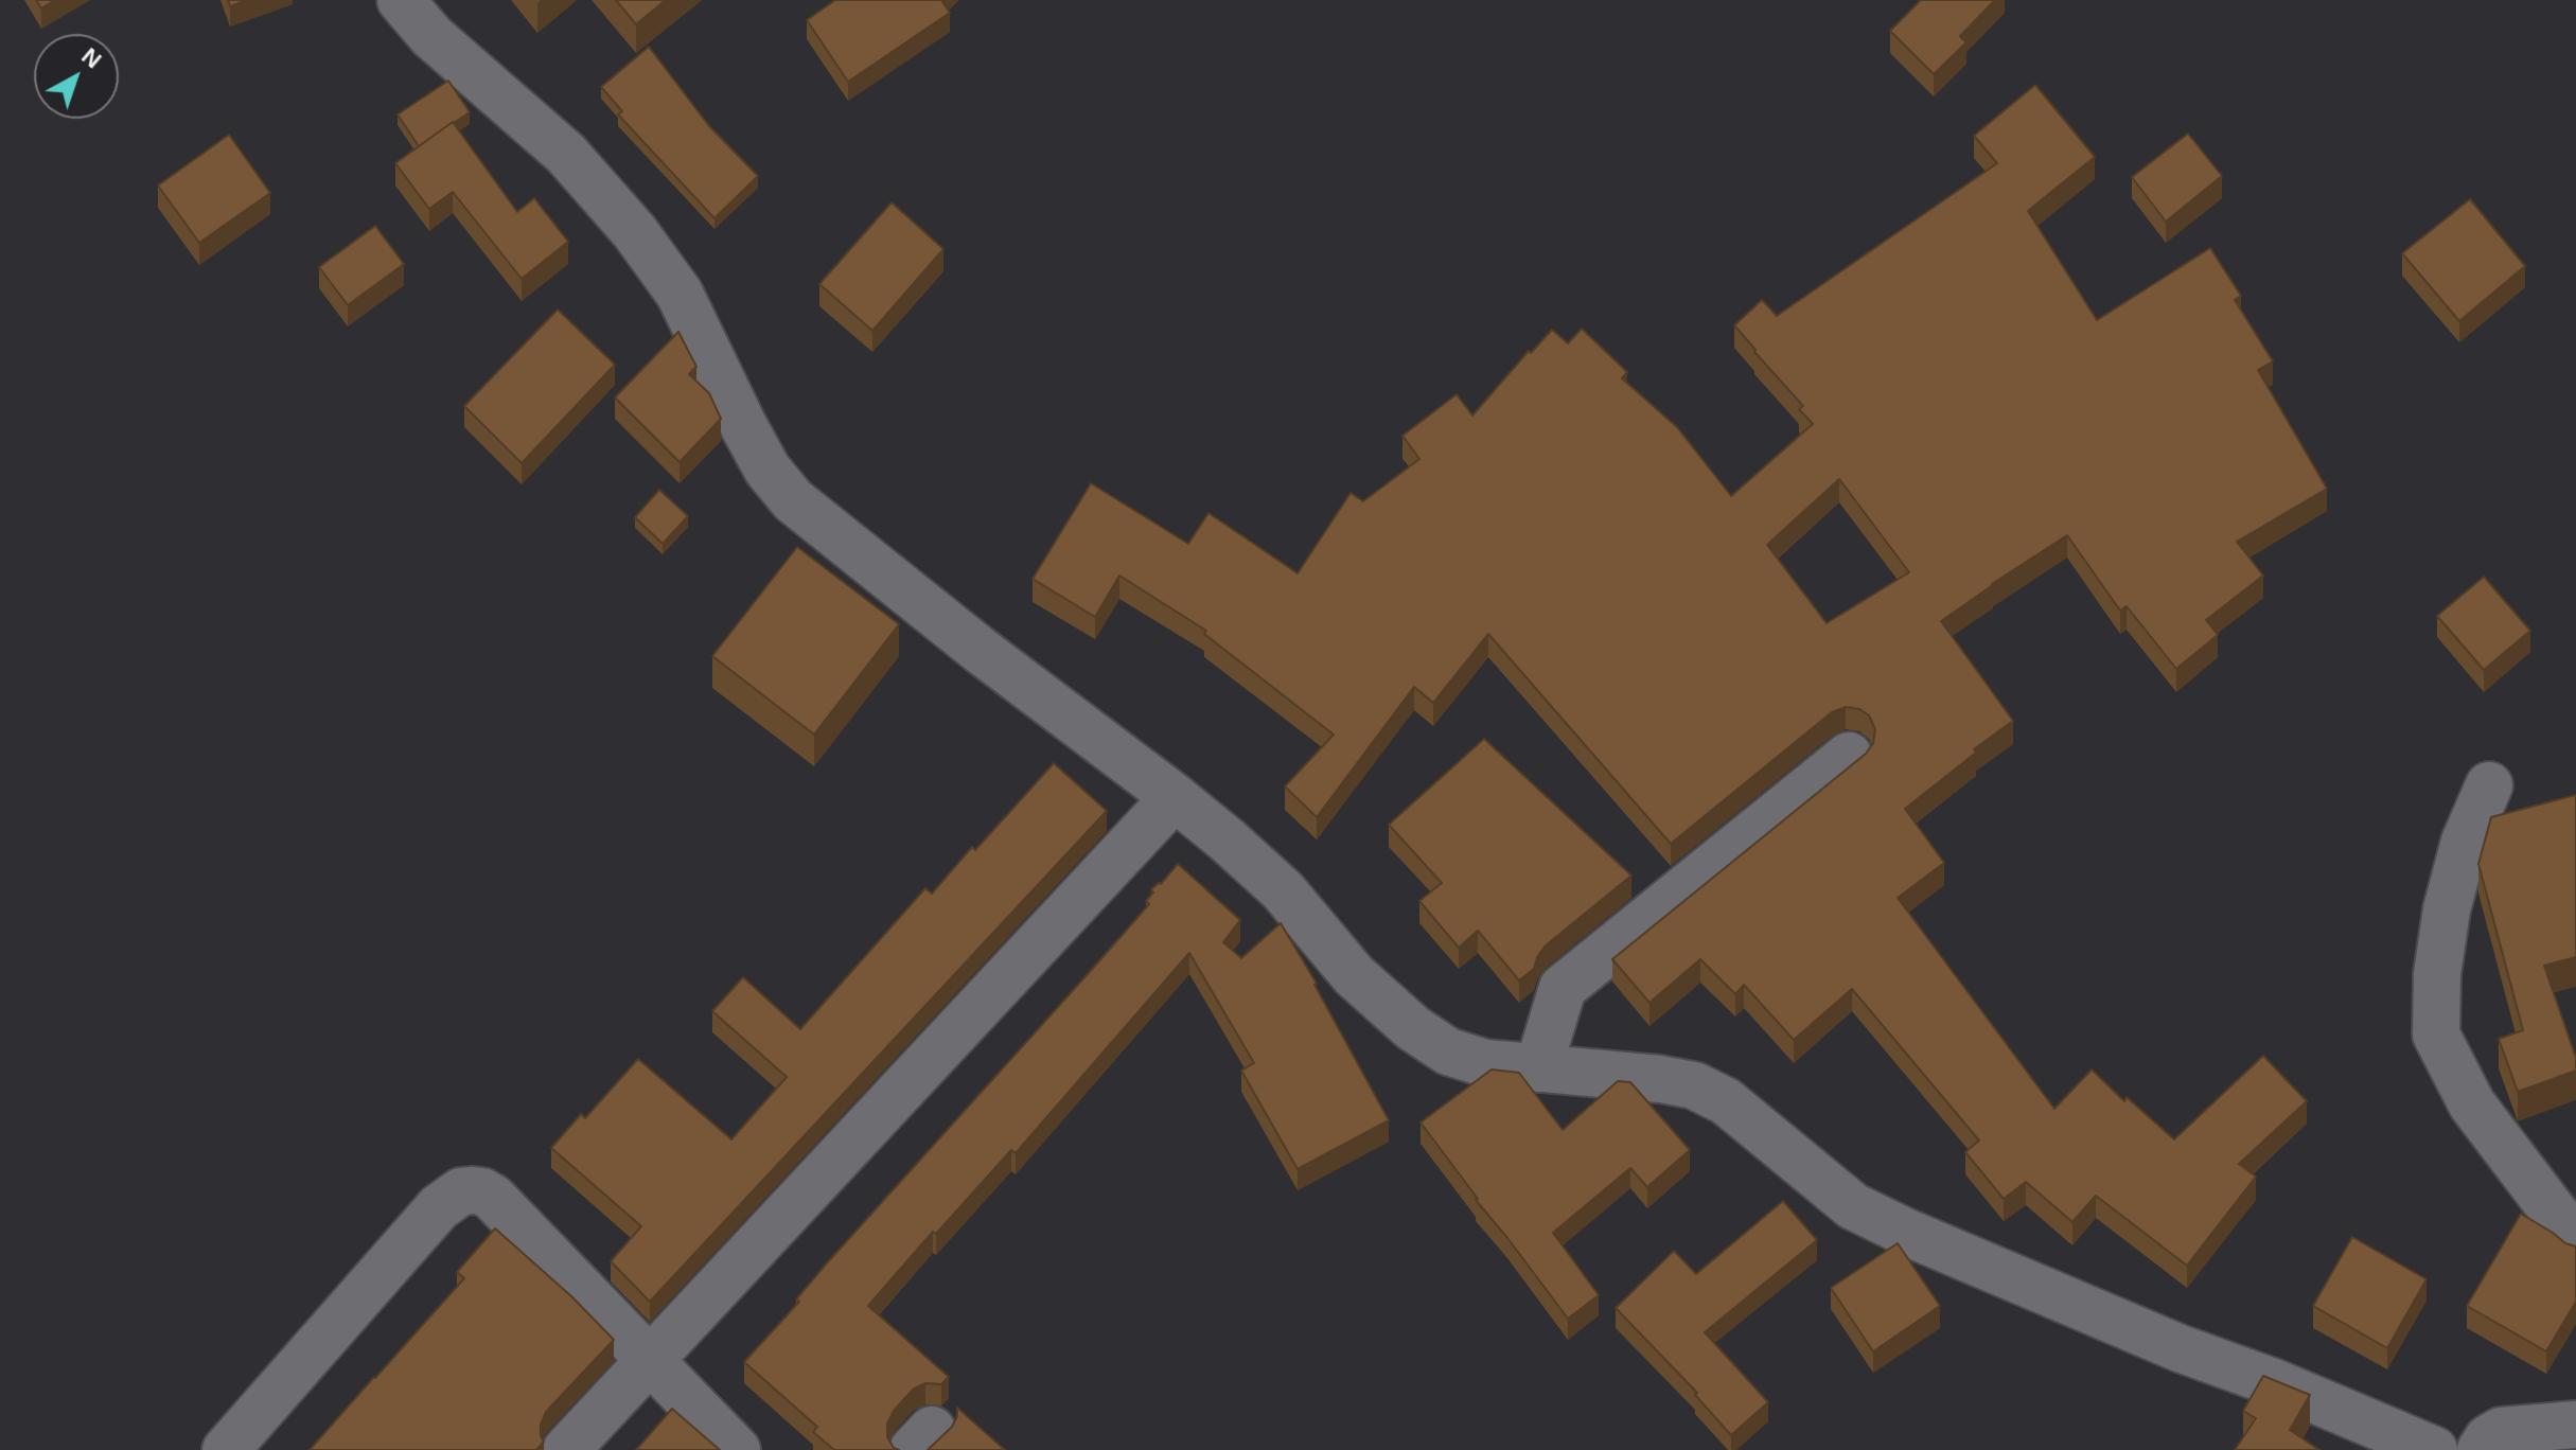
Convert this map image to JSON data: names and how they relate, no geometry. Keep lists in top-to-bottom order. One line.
{"north":"top right"}
